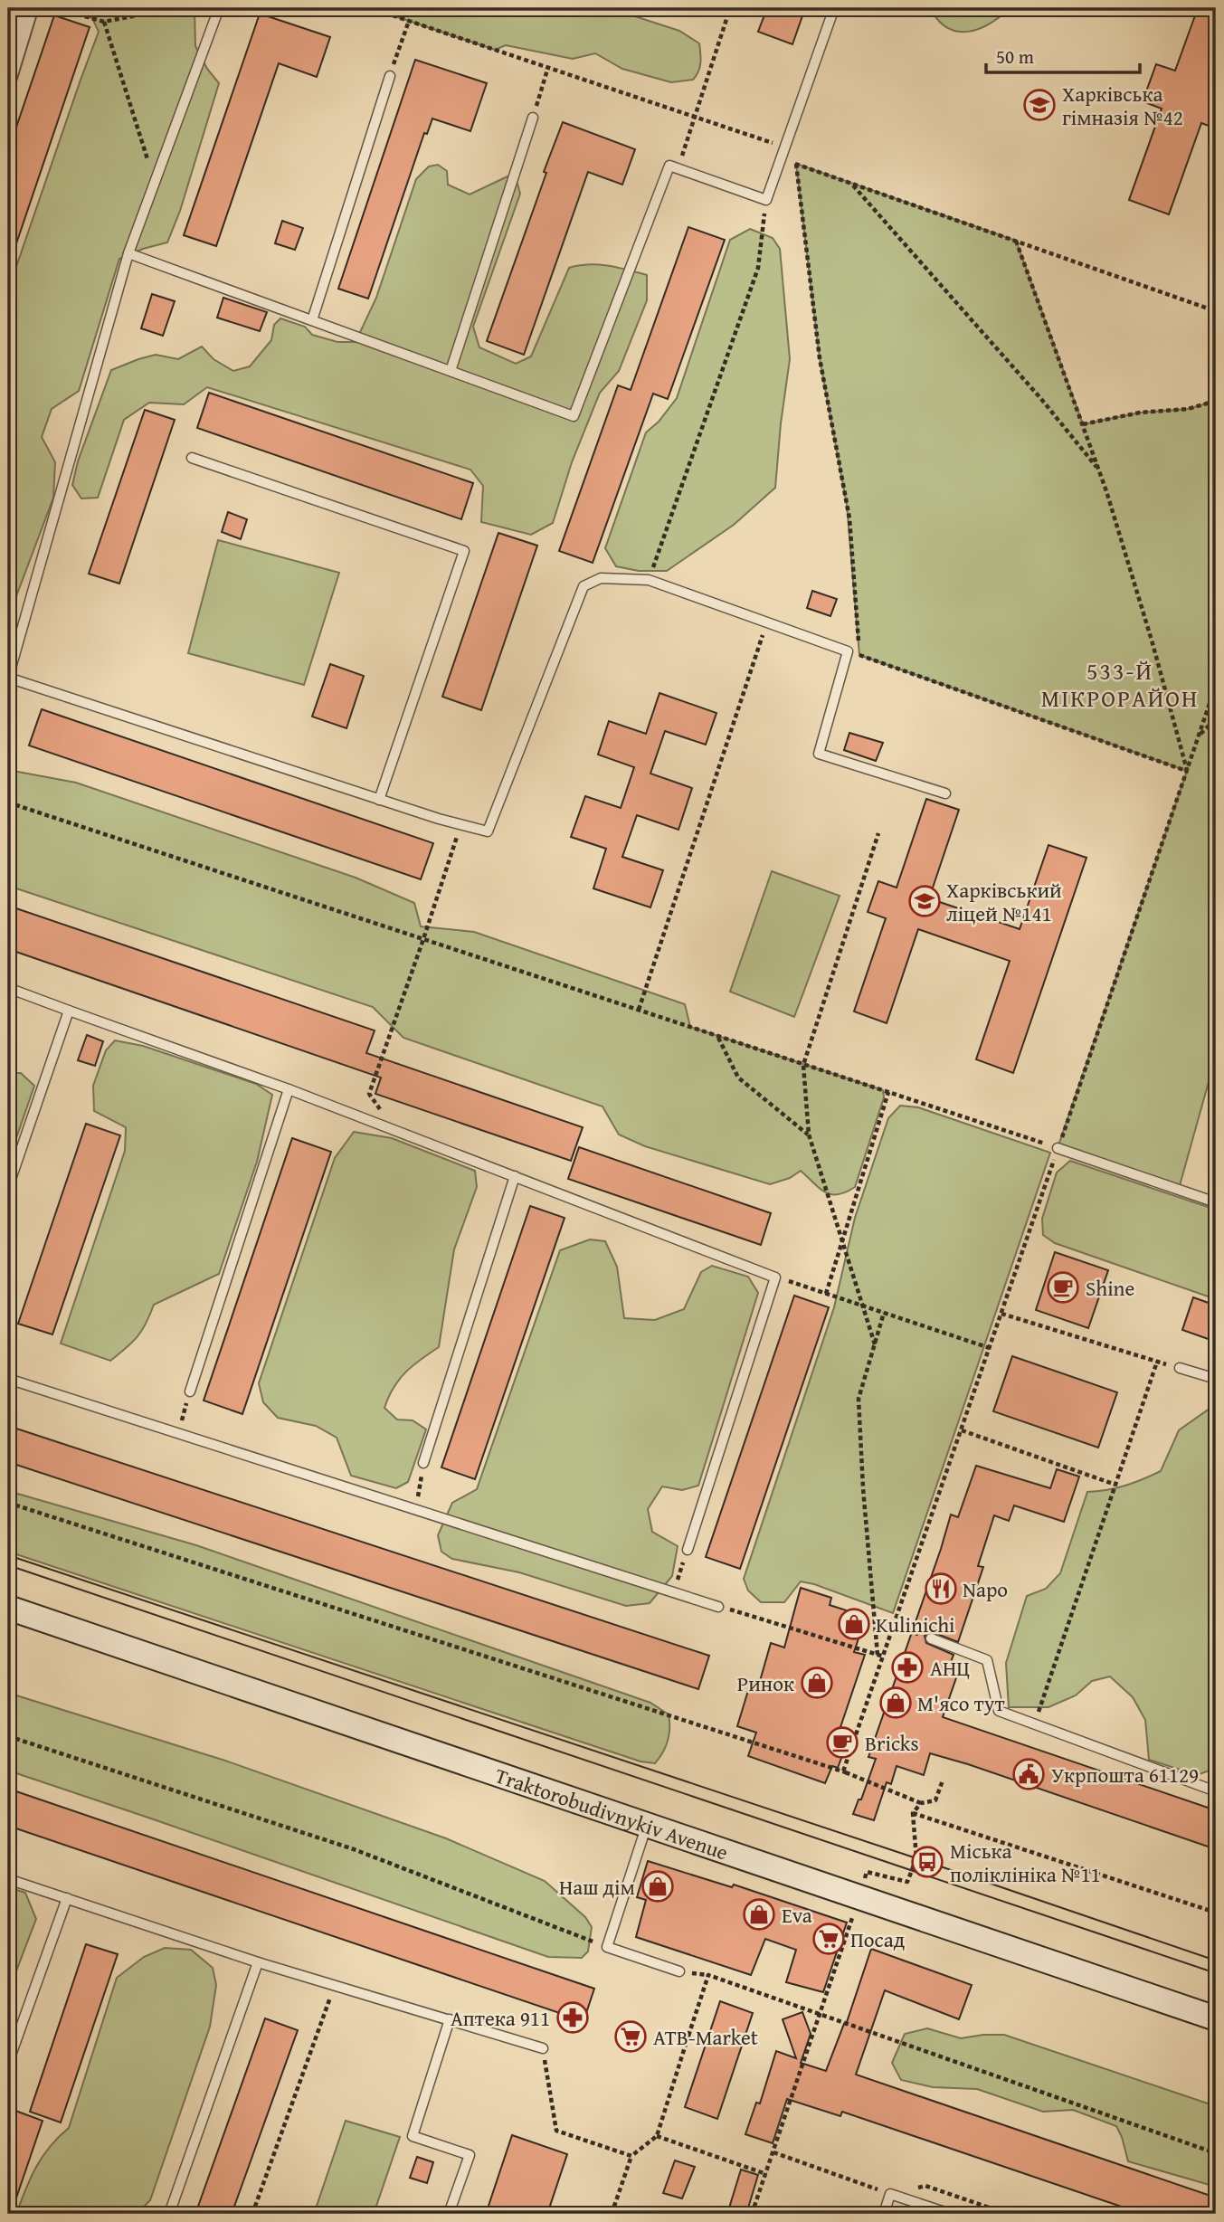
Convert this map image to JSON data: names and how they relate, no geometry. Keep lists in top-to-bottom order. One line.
{"streets":{"street":["Traktorobudivnykiv Avenue"]},"districts":["533-Й МІКРОРАЙОН"],"places":{"school or university":["Харківська гімназія №42","Харківський ліцей №141"],"cafe":["Shine","Bricks"],"restaurant":["Napo"],"shop":["Kulinichi","Ринок","М'ясо тут","Наш дім","Eva"],"pharmacy":["АНЦ","Аптека 911"],"public building":["Укрпошта 61129"],"bus stop":["Міська поліклініка №11"],"supermarket":["Посад","ATB-Market"]},"scale_bar":"50 m"}
